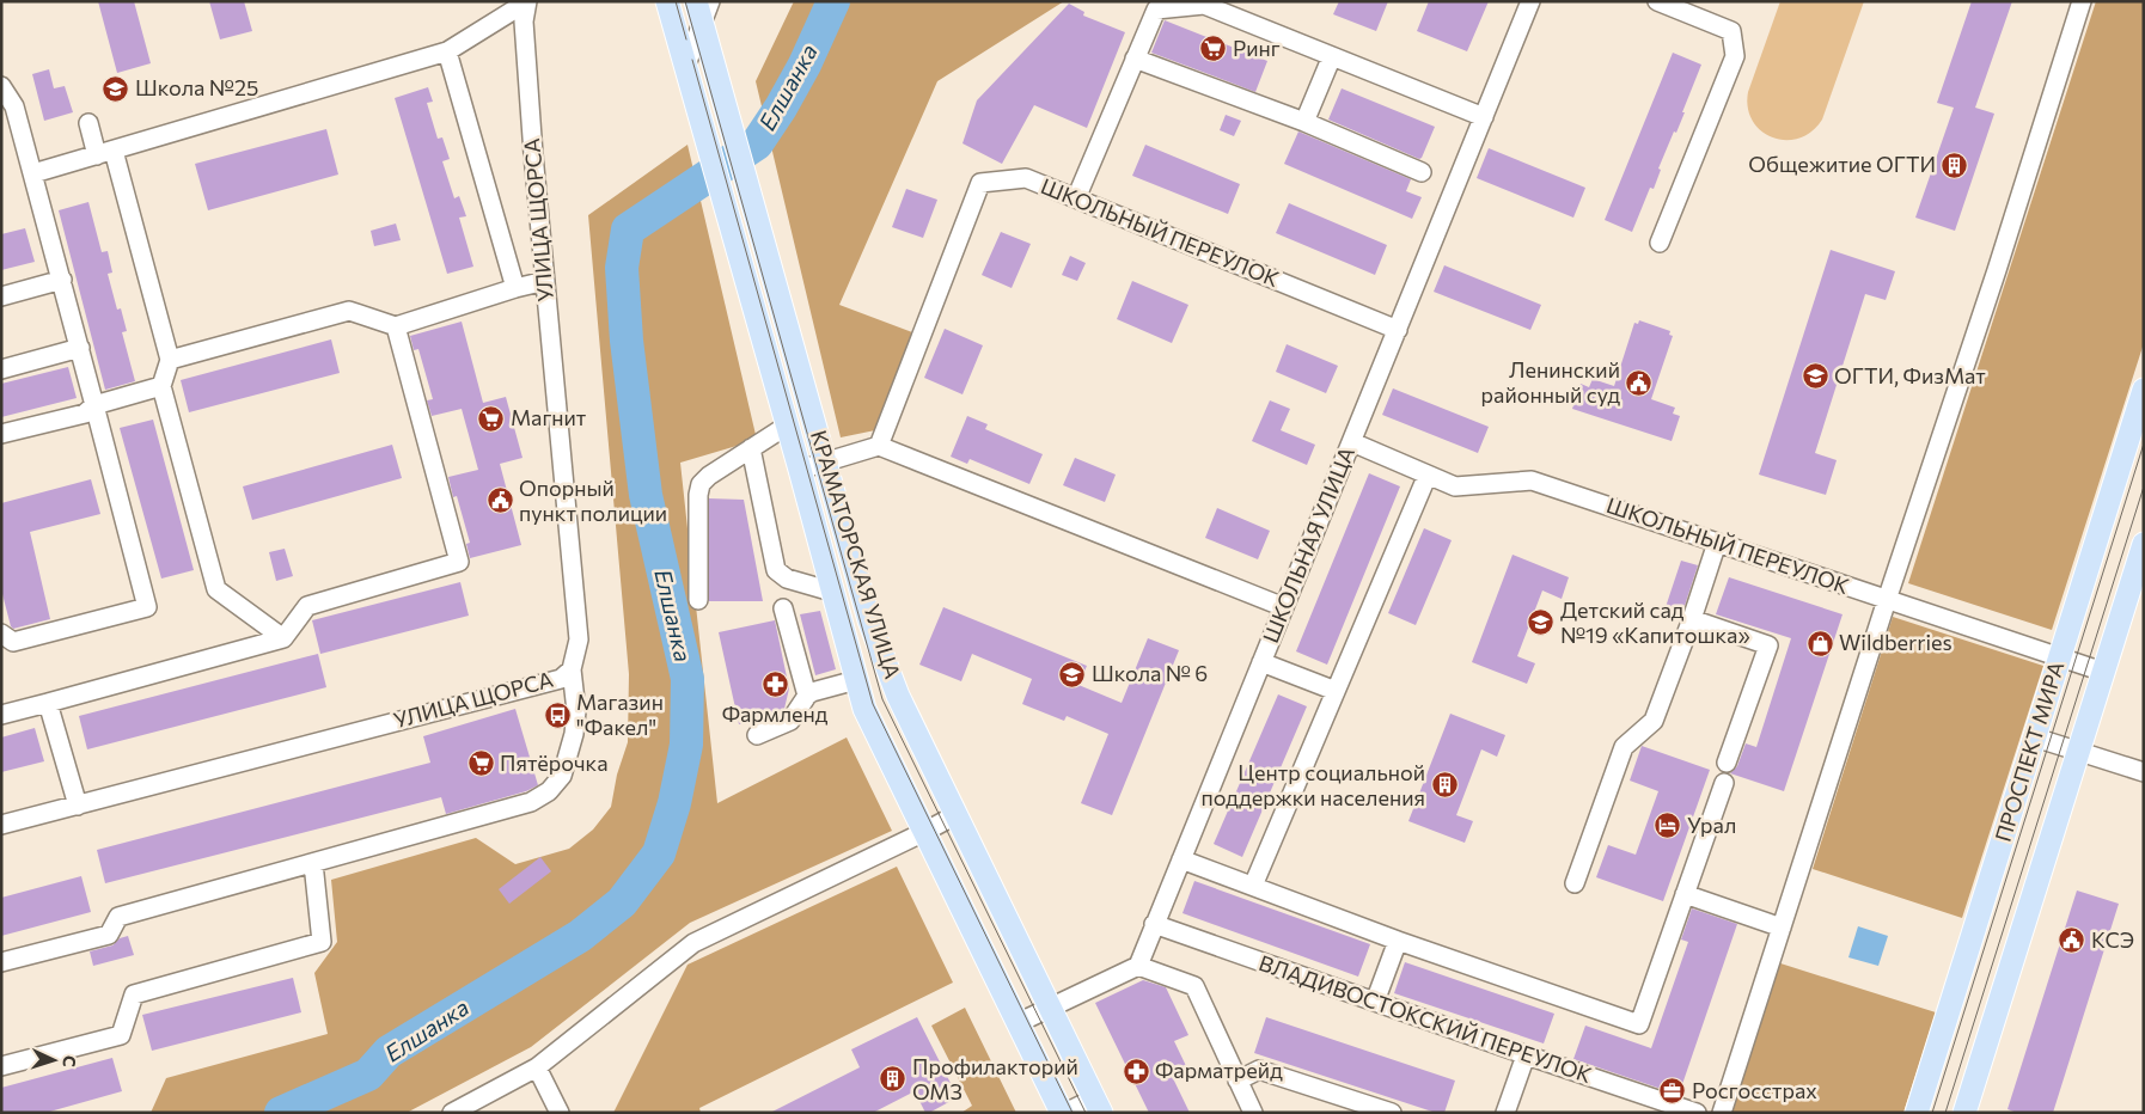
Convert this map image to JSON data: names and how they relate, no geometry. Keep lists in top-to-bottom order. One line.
{"streets":{"main road":["КРАМАТОРСКАЯ УЛИЦА","ПРОСПЕКТ МИРА"],"street":["УЛИЦА ЩОРСА","ШКОЛЬНЫЙ ПЕРЕУЛОК","ШКОЛЬНАЯ УЛИЦА","ВЛАДИВОСТОКСКИЙ ПЕРЕУЛОК"]},"crossings":[["ШКОЛЬНЫЙ ПЕРЕУЛОК","ШКОЛЬНАЯ УЛИЦА"],["ШКОЛЬНЫЙ ПЕРЕУЛОК","ПРОСПЕКТ МИРА"],["ШКОЛЬНАЯ УЛИЦА","ВЛАДИВОСТОКСКИЙ ПЕРЕУЛОК"]],"water":["Елшанка"],"places":{"supermarket":["Ринг","Магнит","Пятёрочка"],"school or university":["Школа №25","ОГТИ, ФизМат","Детский сад №19 «Капитошка»","Школа № 6"],"building":["Общежитие ОГТИ","Центр социальной поддержки населения","Профилакторий ОМЗ"],"public building":["Ленинский районный суд","Опорный пункт полиции","КСЭ"],"shop":["Wildberries"],"pharmacy":["Фармленд","Фарматрейд"],"bus stop":["Магазин \"Факел\""],"hotel":["Урал"],"office":["Росгосстрах"]},"north":"right"}
